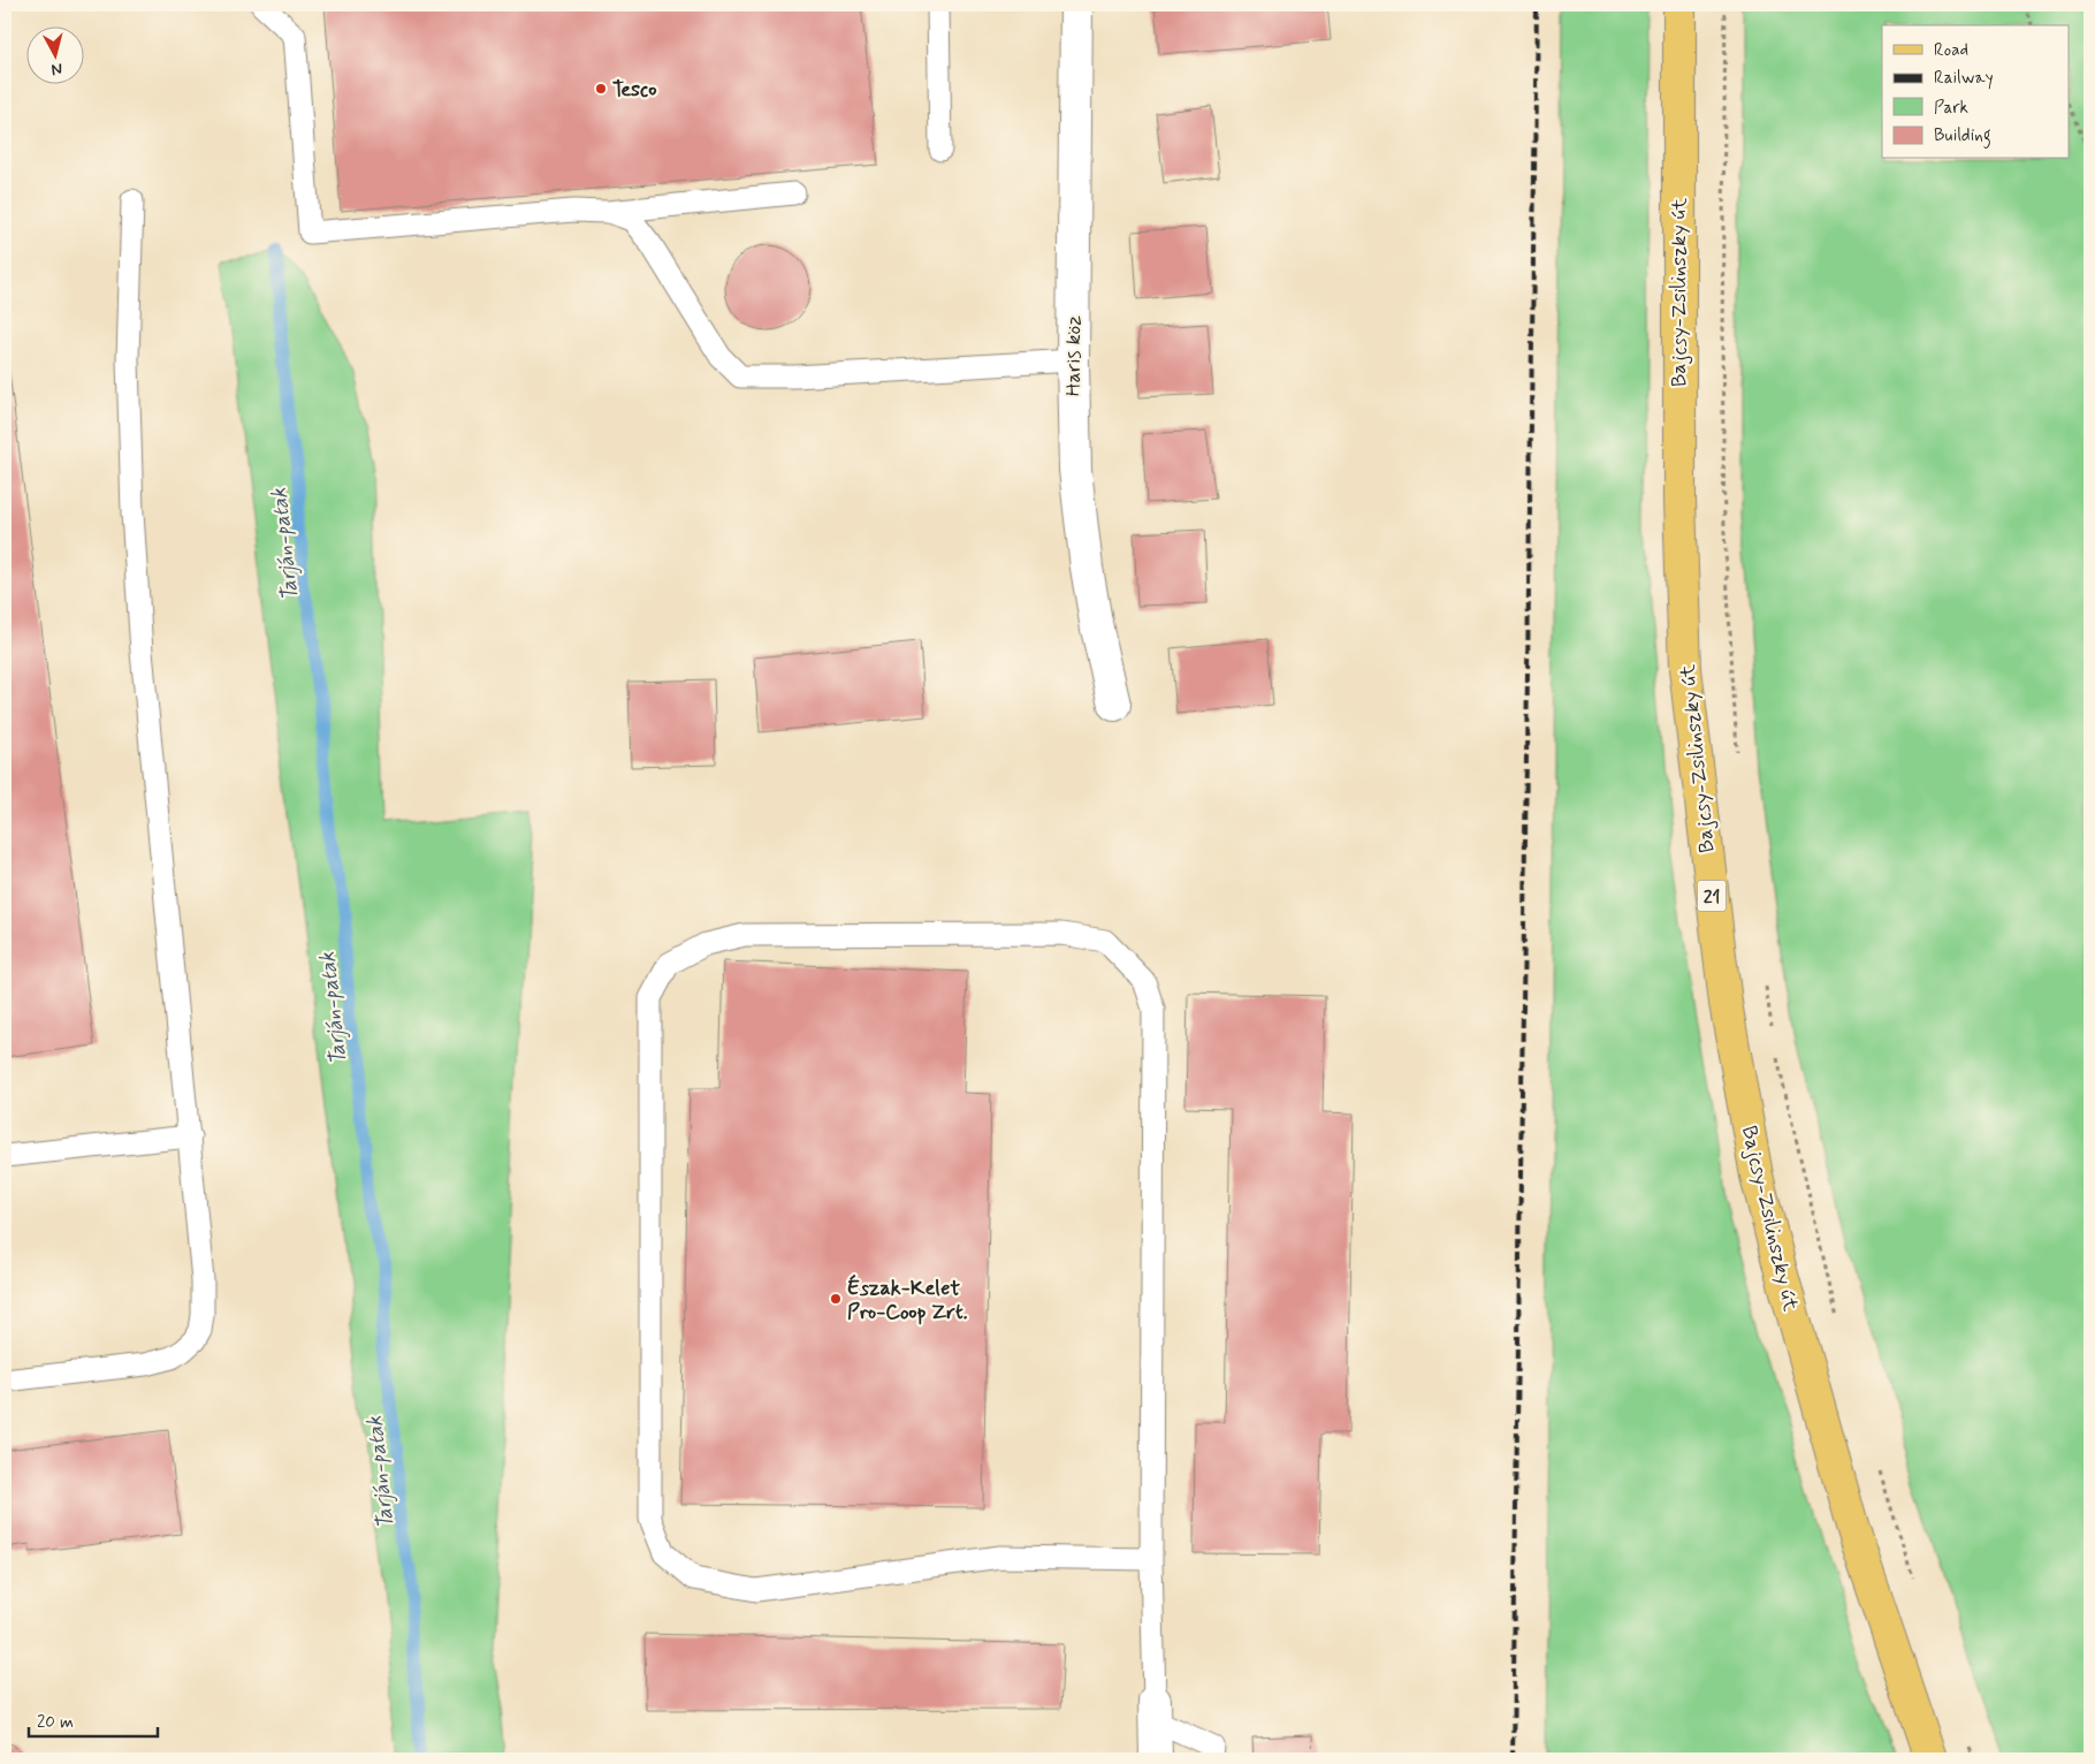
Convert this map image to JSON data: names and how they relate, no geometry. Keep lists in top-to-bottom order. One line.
{"streets":{"main road":["Bajcsy-Zsilinszky út","21"],"street":["Haris köz"]},"water":["Tarján-patak"],"places":["Tesco","Észak-Kelet Pro-Coop Zrt."],"legend":["Road","Railway","Park","Building"],"scale_bar":"20 m","north":"bottom"}
